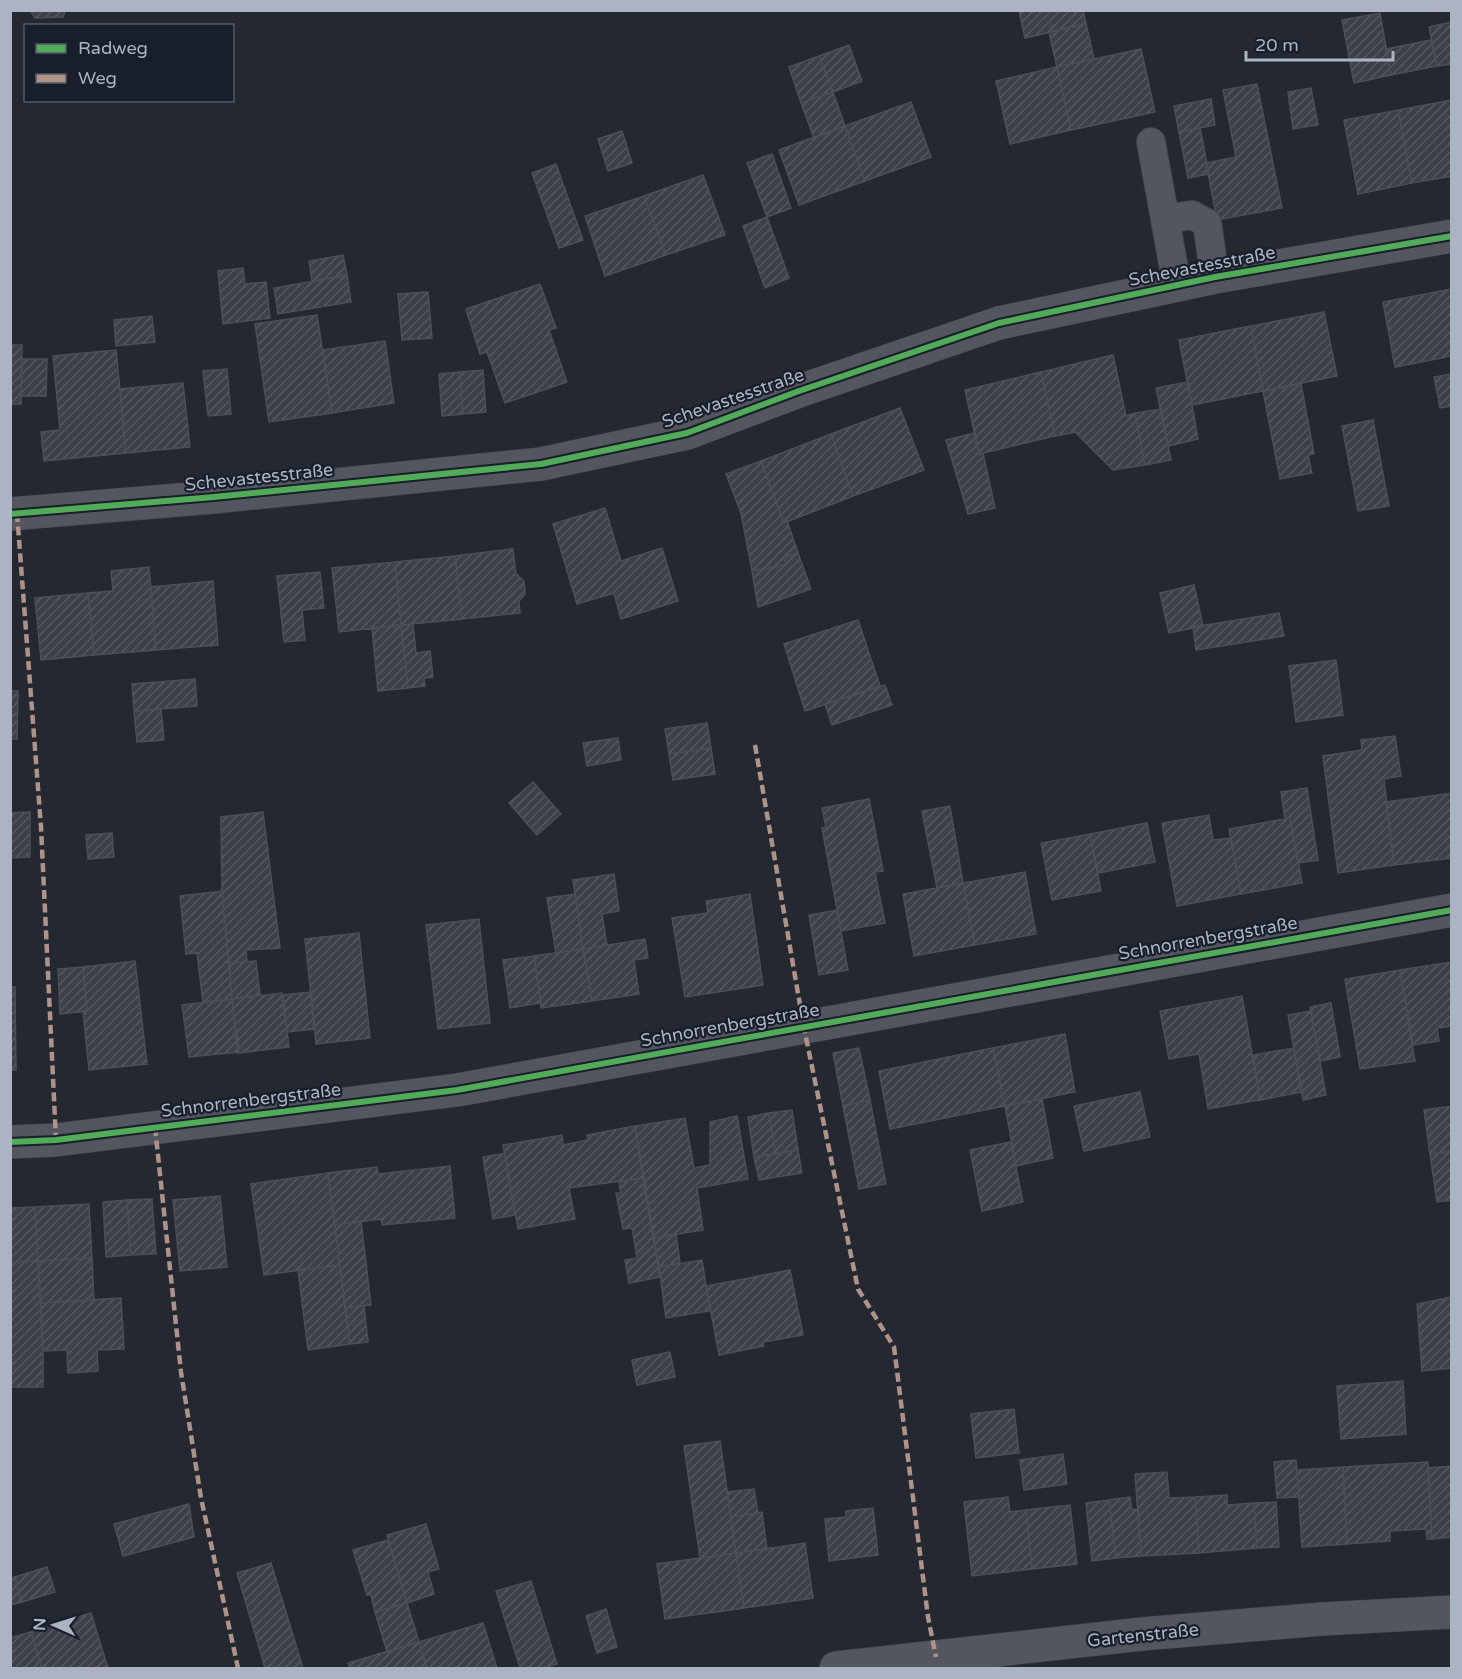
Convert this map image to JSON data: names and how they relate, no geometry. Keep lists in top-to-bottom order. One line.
{"streets":{"street":["Schevastesstraße","Schnorrenbergstraße","Gartenstraße"]},"legend":["Radweg","Weg"],"scale_bar":"20 m","north":"left"}
